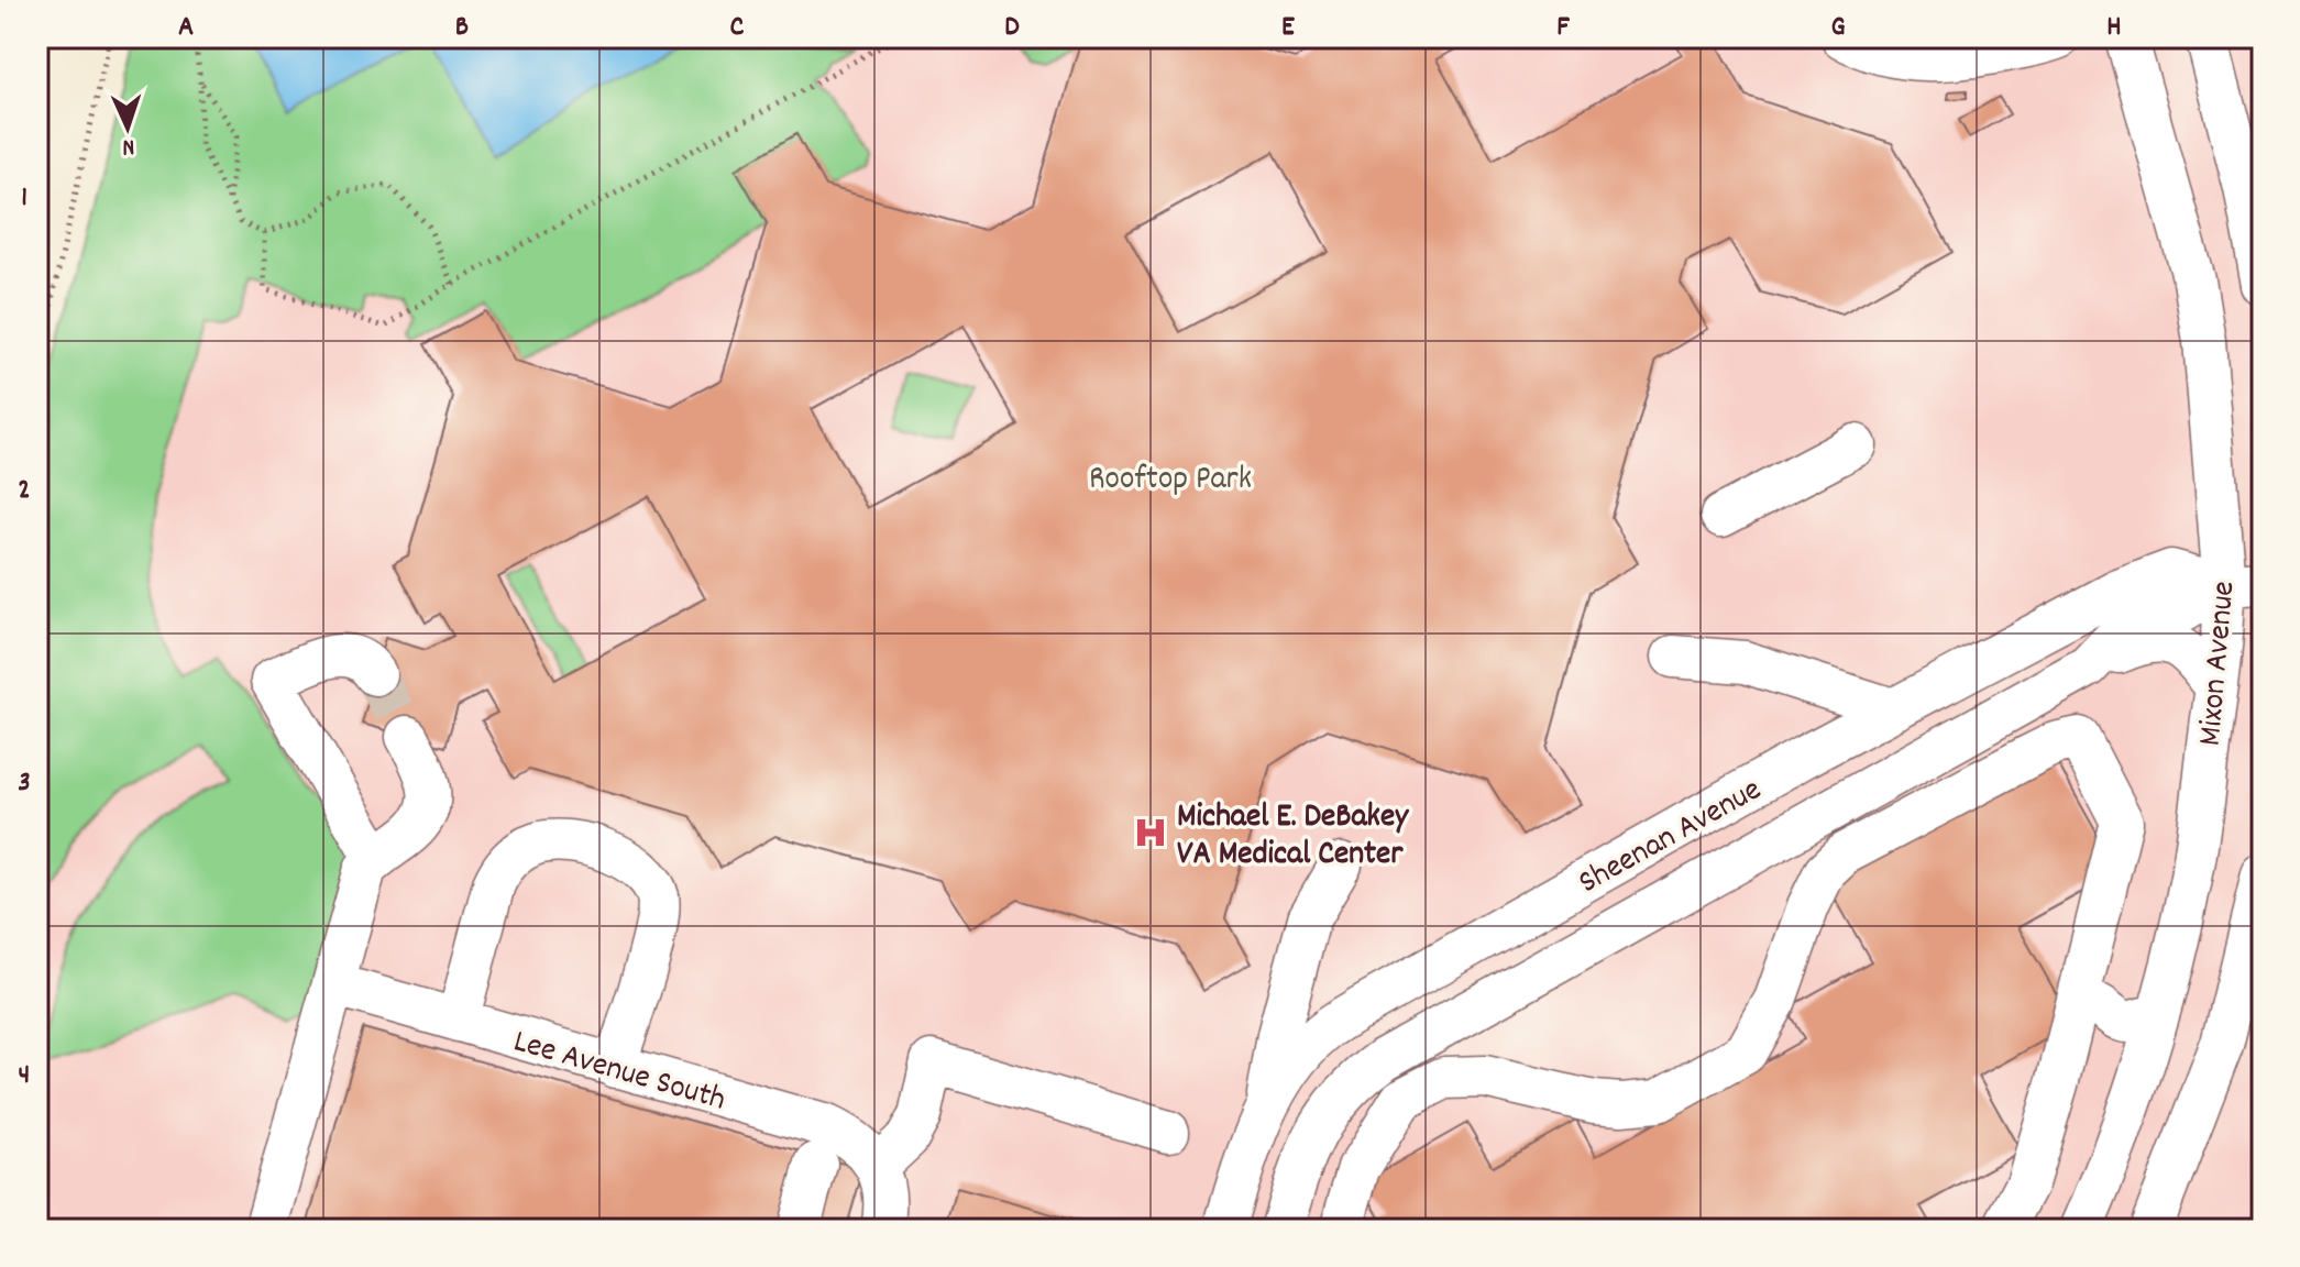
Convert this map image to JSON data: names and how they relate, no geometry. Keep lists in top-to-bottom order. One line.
{"streets":{"street":["Mixon Avenue","Sheenan Avenue","Lee Avenue South"]},"crossings":[["Mixon Avenue","Sheenan Avenue"]],"parks":["Rooftop Park"],"places":{"hospital":["Michael E. DeBakey VA Medical Center"]},"north":"bottom","grid":{"columns":["A","B","C","D","E","F","G","H"],"rows":["1","2","3","4"]}}
